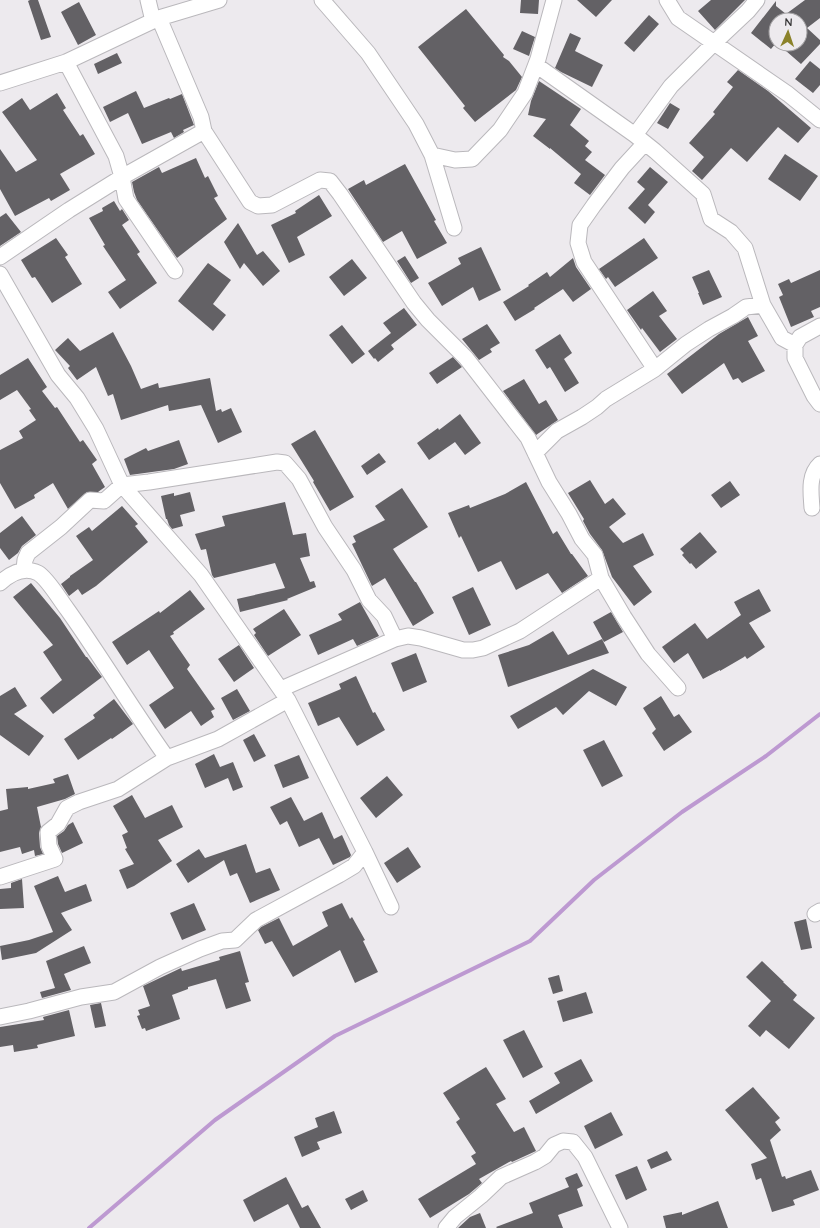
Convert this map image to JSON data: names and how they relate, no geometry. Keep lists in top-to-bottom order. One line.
{"north":"top"}
